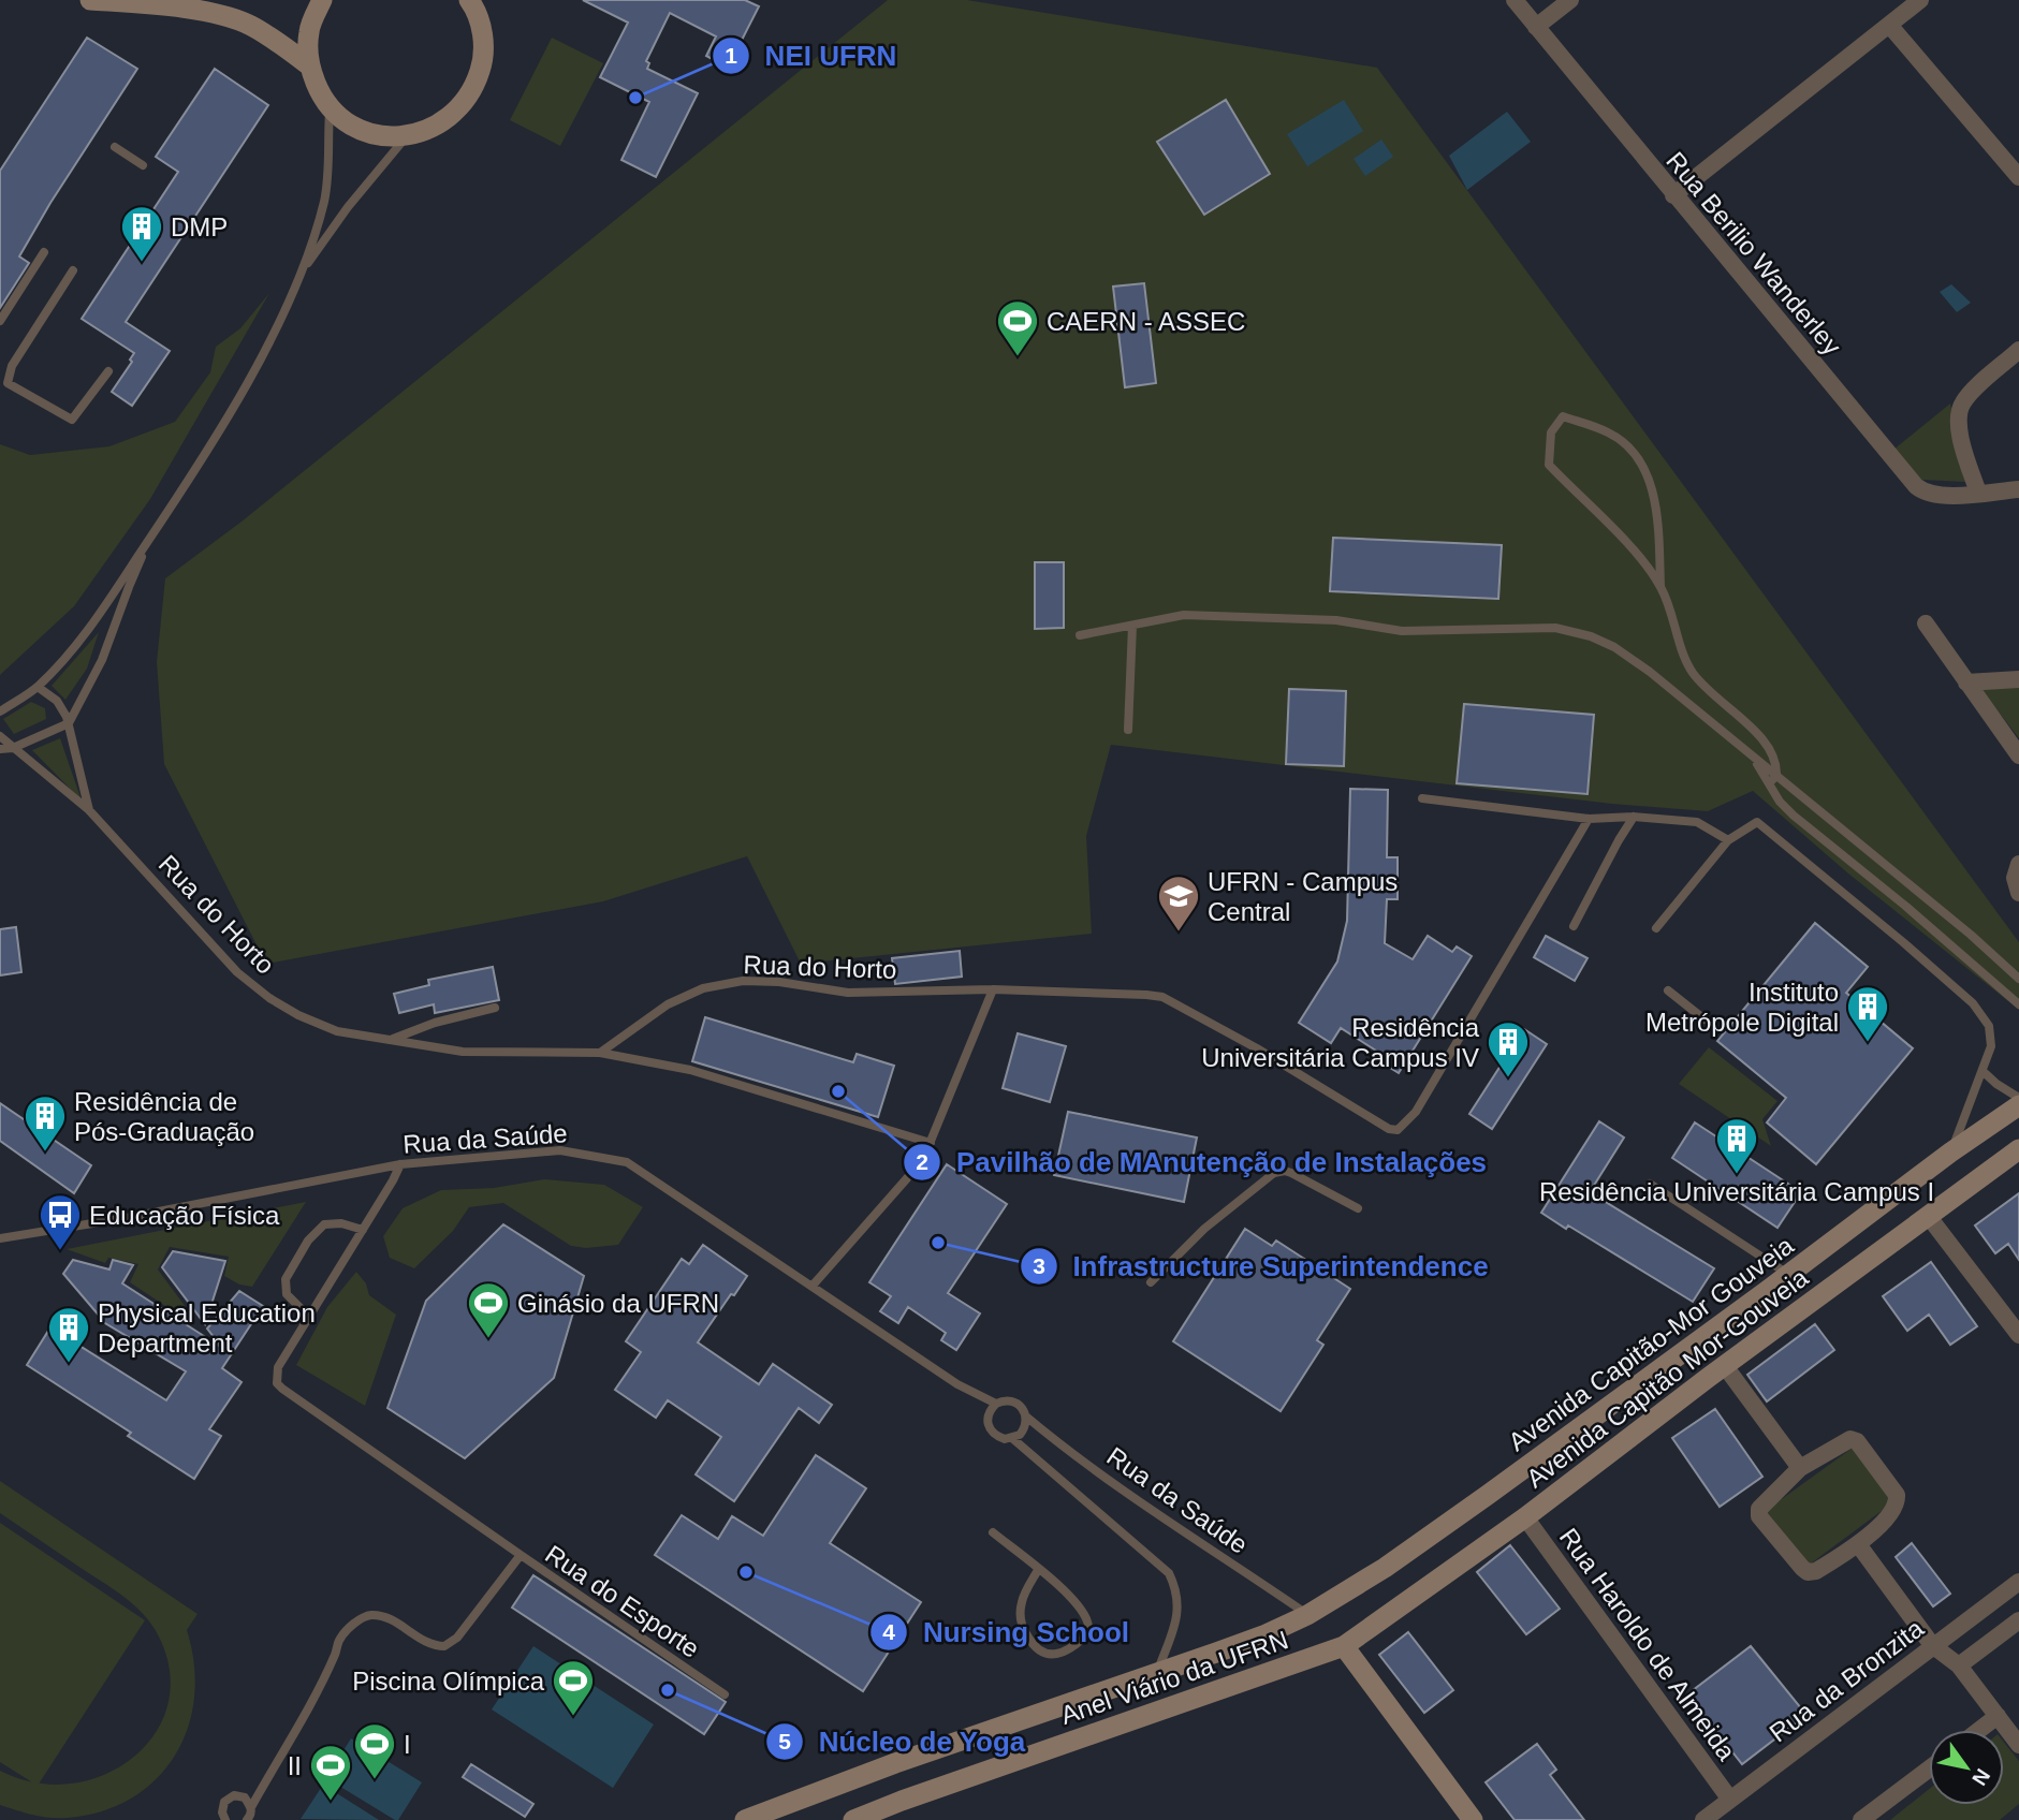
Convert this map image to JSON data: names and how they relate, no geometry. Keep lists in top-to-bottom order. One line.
{"streets":{"main road":["Avenida Capitão-Mor Gouveia","Avenida Capitão Mor-Gouveia","Anel Viário da UFRN"],"street":["Rua Berilio Wanderley","Rua Haroldo de Almeida","Rua da Bronzita"],"lane":["Rua do Horto","Rua da Saúde","Rua do Esporte"]},"crossings":[["Rua da Saúde","Avenida Capitão-Mor Gouveia"],["Rua da Saúde","Anel Viário da UFRN"],["Avenida Capitão-Mor Gouveia","Anel Viário da UFRN"],["Avenida Capitão Mor-Gouveia","Rua Haroldo de Almeida"],["Avenida Capitão Mor-Gouveia","Anel Viário da UFRN"],["Rua Haroldo de Almeida","Rua da Bronzita"]],"places":{"other":["NEI UFRN","Pavilhão de MAnutenção de Instalações","Infrastructure Superintendence","Nursing School","Núcleo de Yoga"],"building":["DMP","Instituto Metrópole Digital","Residência Universitária Campus IV","Residência de Pós-Graduação","Residência Universitária Campus I","Physical Education Department"],"sports":["CAERN - ASSEC","Ginásio da UFRN","Piscina Olímpica","I","II"],"school or university":["UFRN - Campus Central"],"bus stop":["Educação Física"]},"north":"bottom right"}
